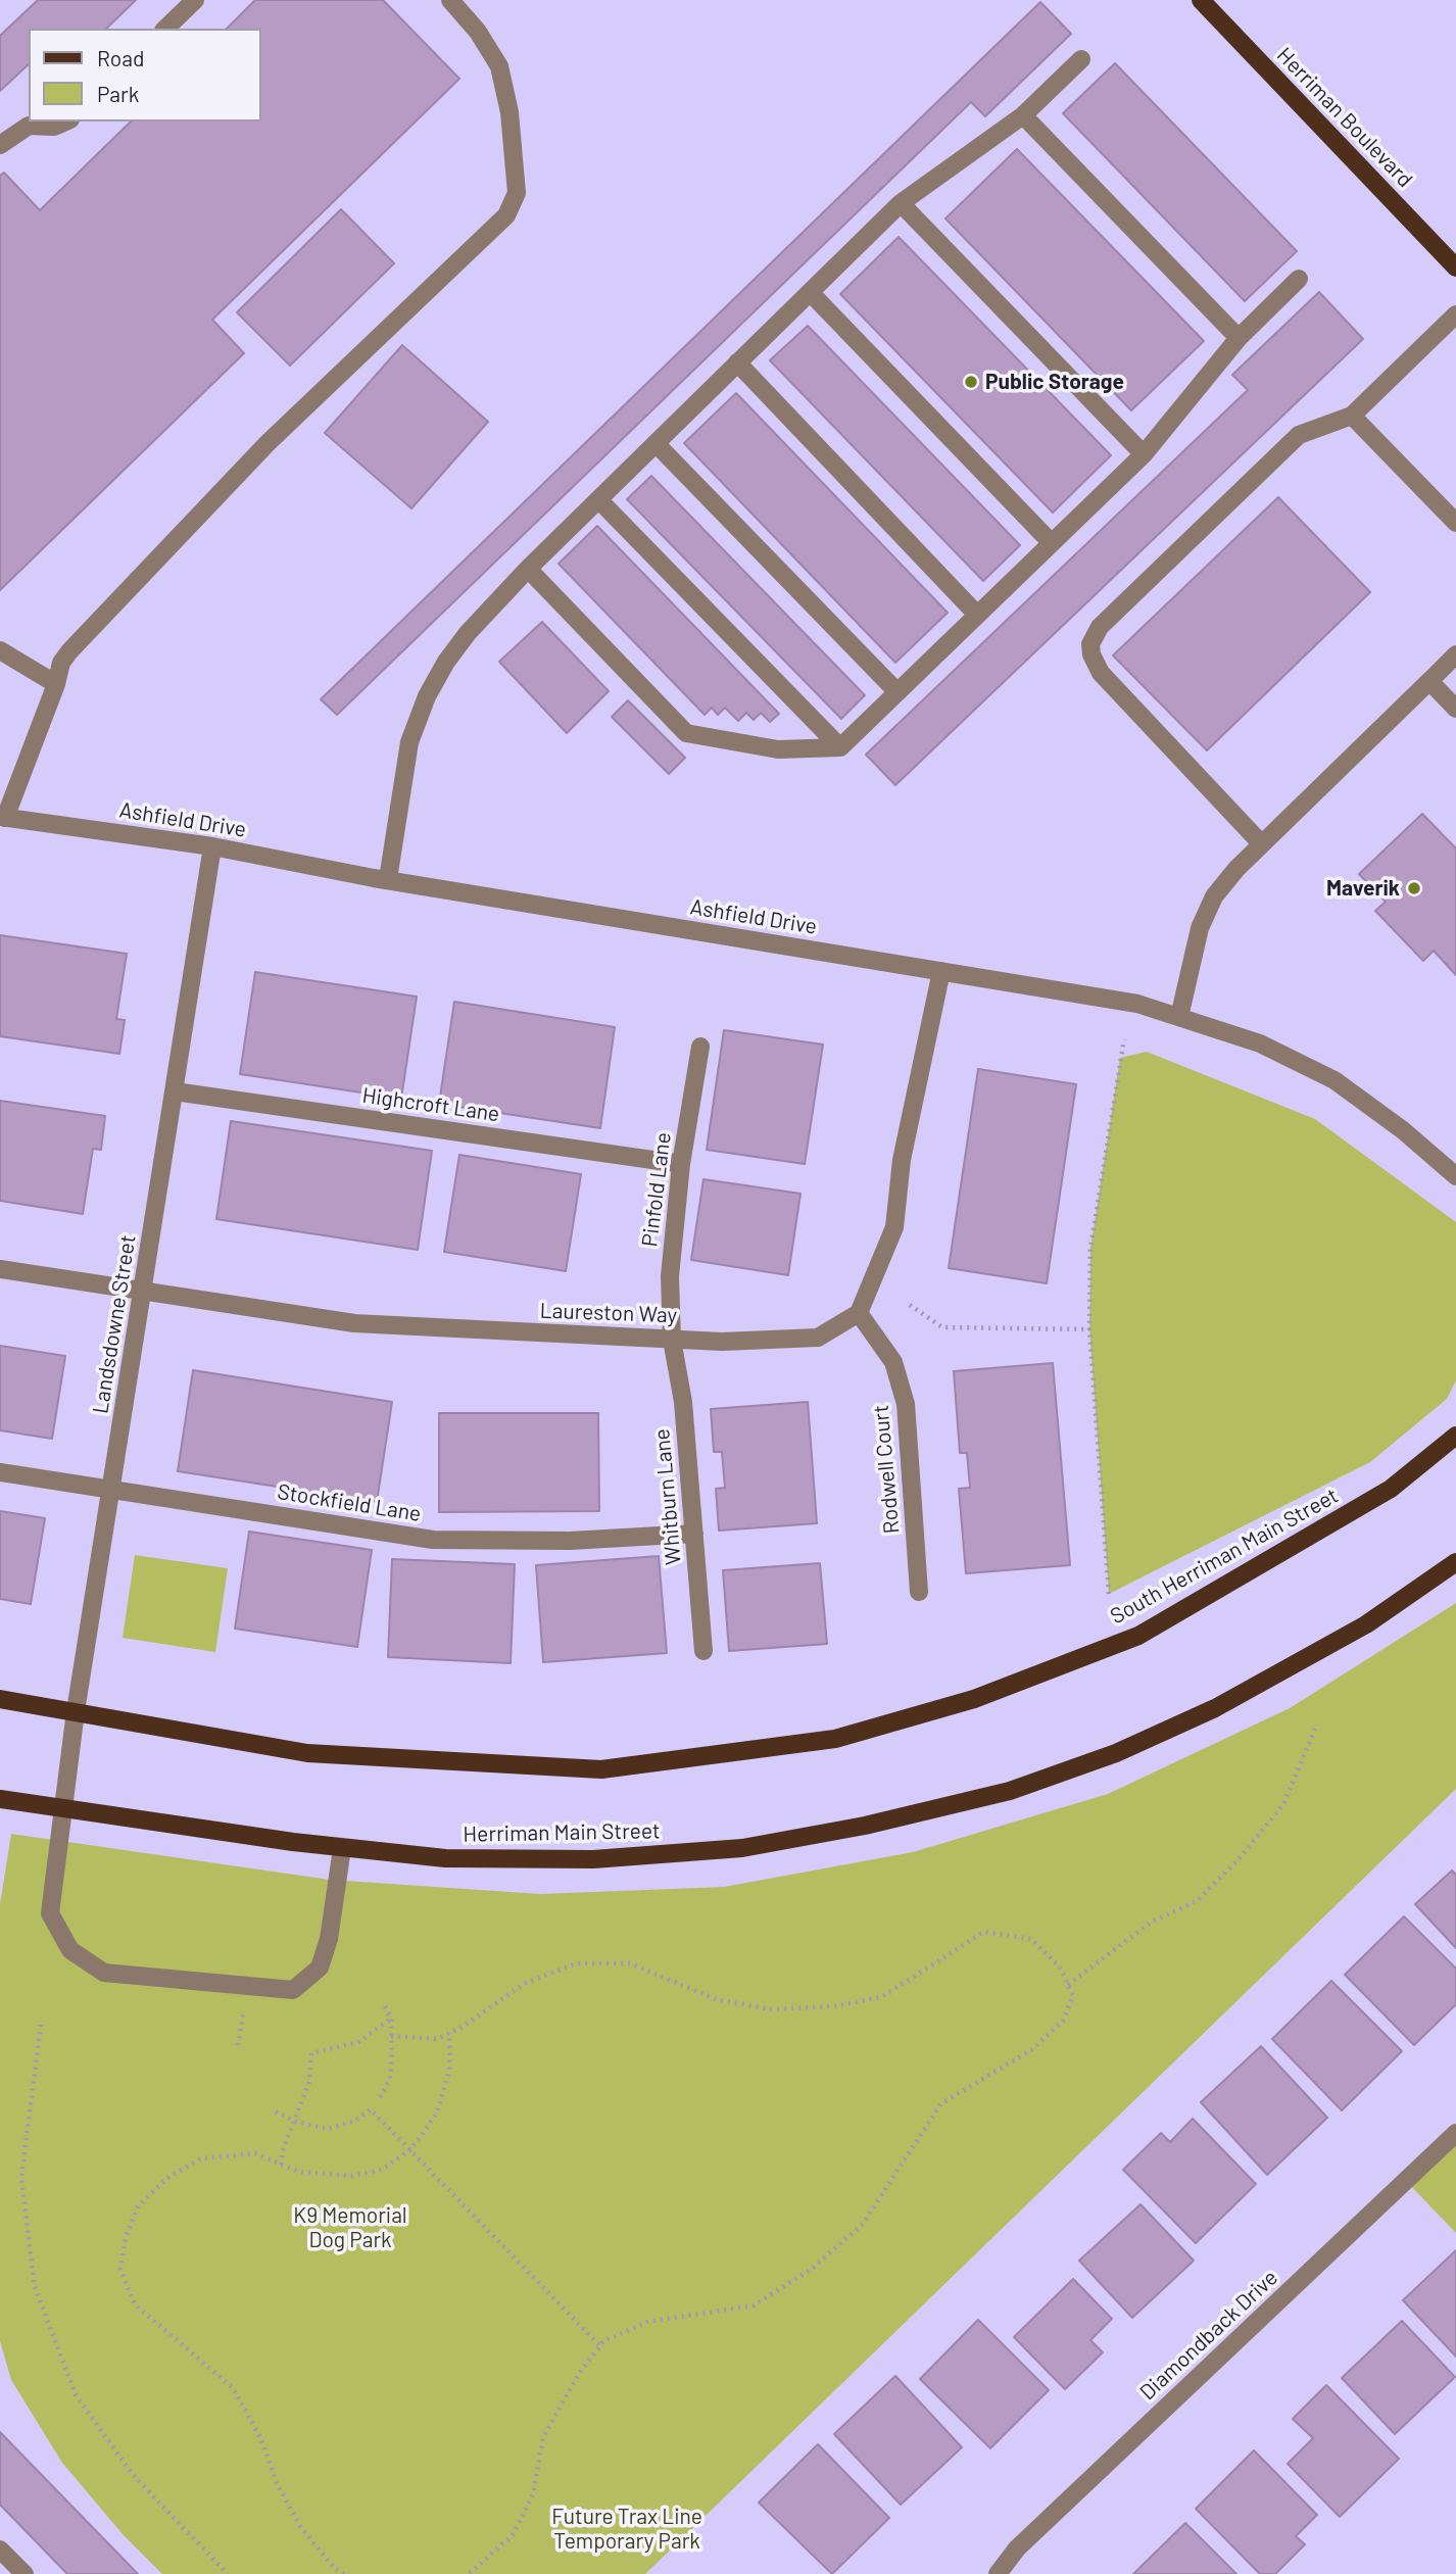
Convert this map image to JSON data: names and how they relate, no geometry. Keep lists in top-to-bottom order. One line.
{"streets":{"main road":["Herriman Boulevard","South Herriman Main Street","Herriman Main Street"],"street":["Ashfield Drive","Highcroft Lane","Pinfold Lane","Laureston Way","Landsdowne Street","Rodwell Court","Whitburn Lane","Stockfield Lane","Diamondback Drive"]},"crossings":[["Ashfield Drive","Landsdowne Street"],["Highcroft Lane","Pinfold Lane"],["Highcroft Lane","Landsdowne Street"],["Pinfold Lane","Laureston Way"],["Pinfold Lane","Whitburn Lane"],["Laureston Way","Landsdowne Street"],["Laureston Way","Rodwell Court"],["Laureston Way","Whitburn Lane"],["Landsdowne Street","Stockfield Lane"],["Landsdowne Street","South Herriman Main Street"],["Landsdowne Street","Herriman Main Street"],["Whitburn Lane","Stockfield Lane"]],"parks":["K9 Memorial Dog Park","Future Trax Line Temporary Park"],"places":["Public Storage","Maverik"],"legend":["Road","Park"]}
